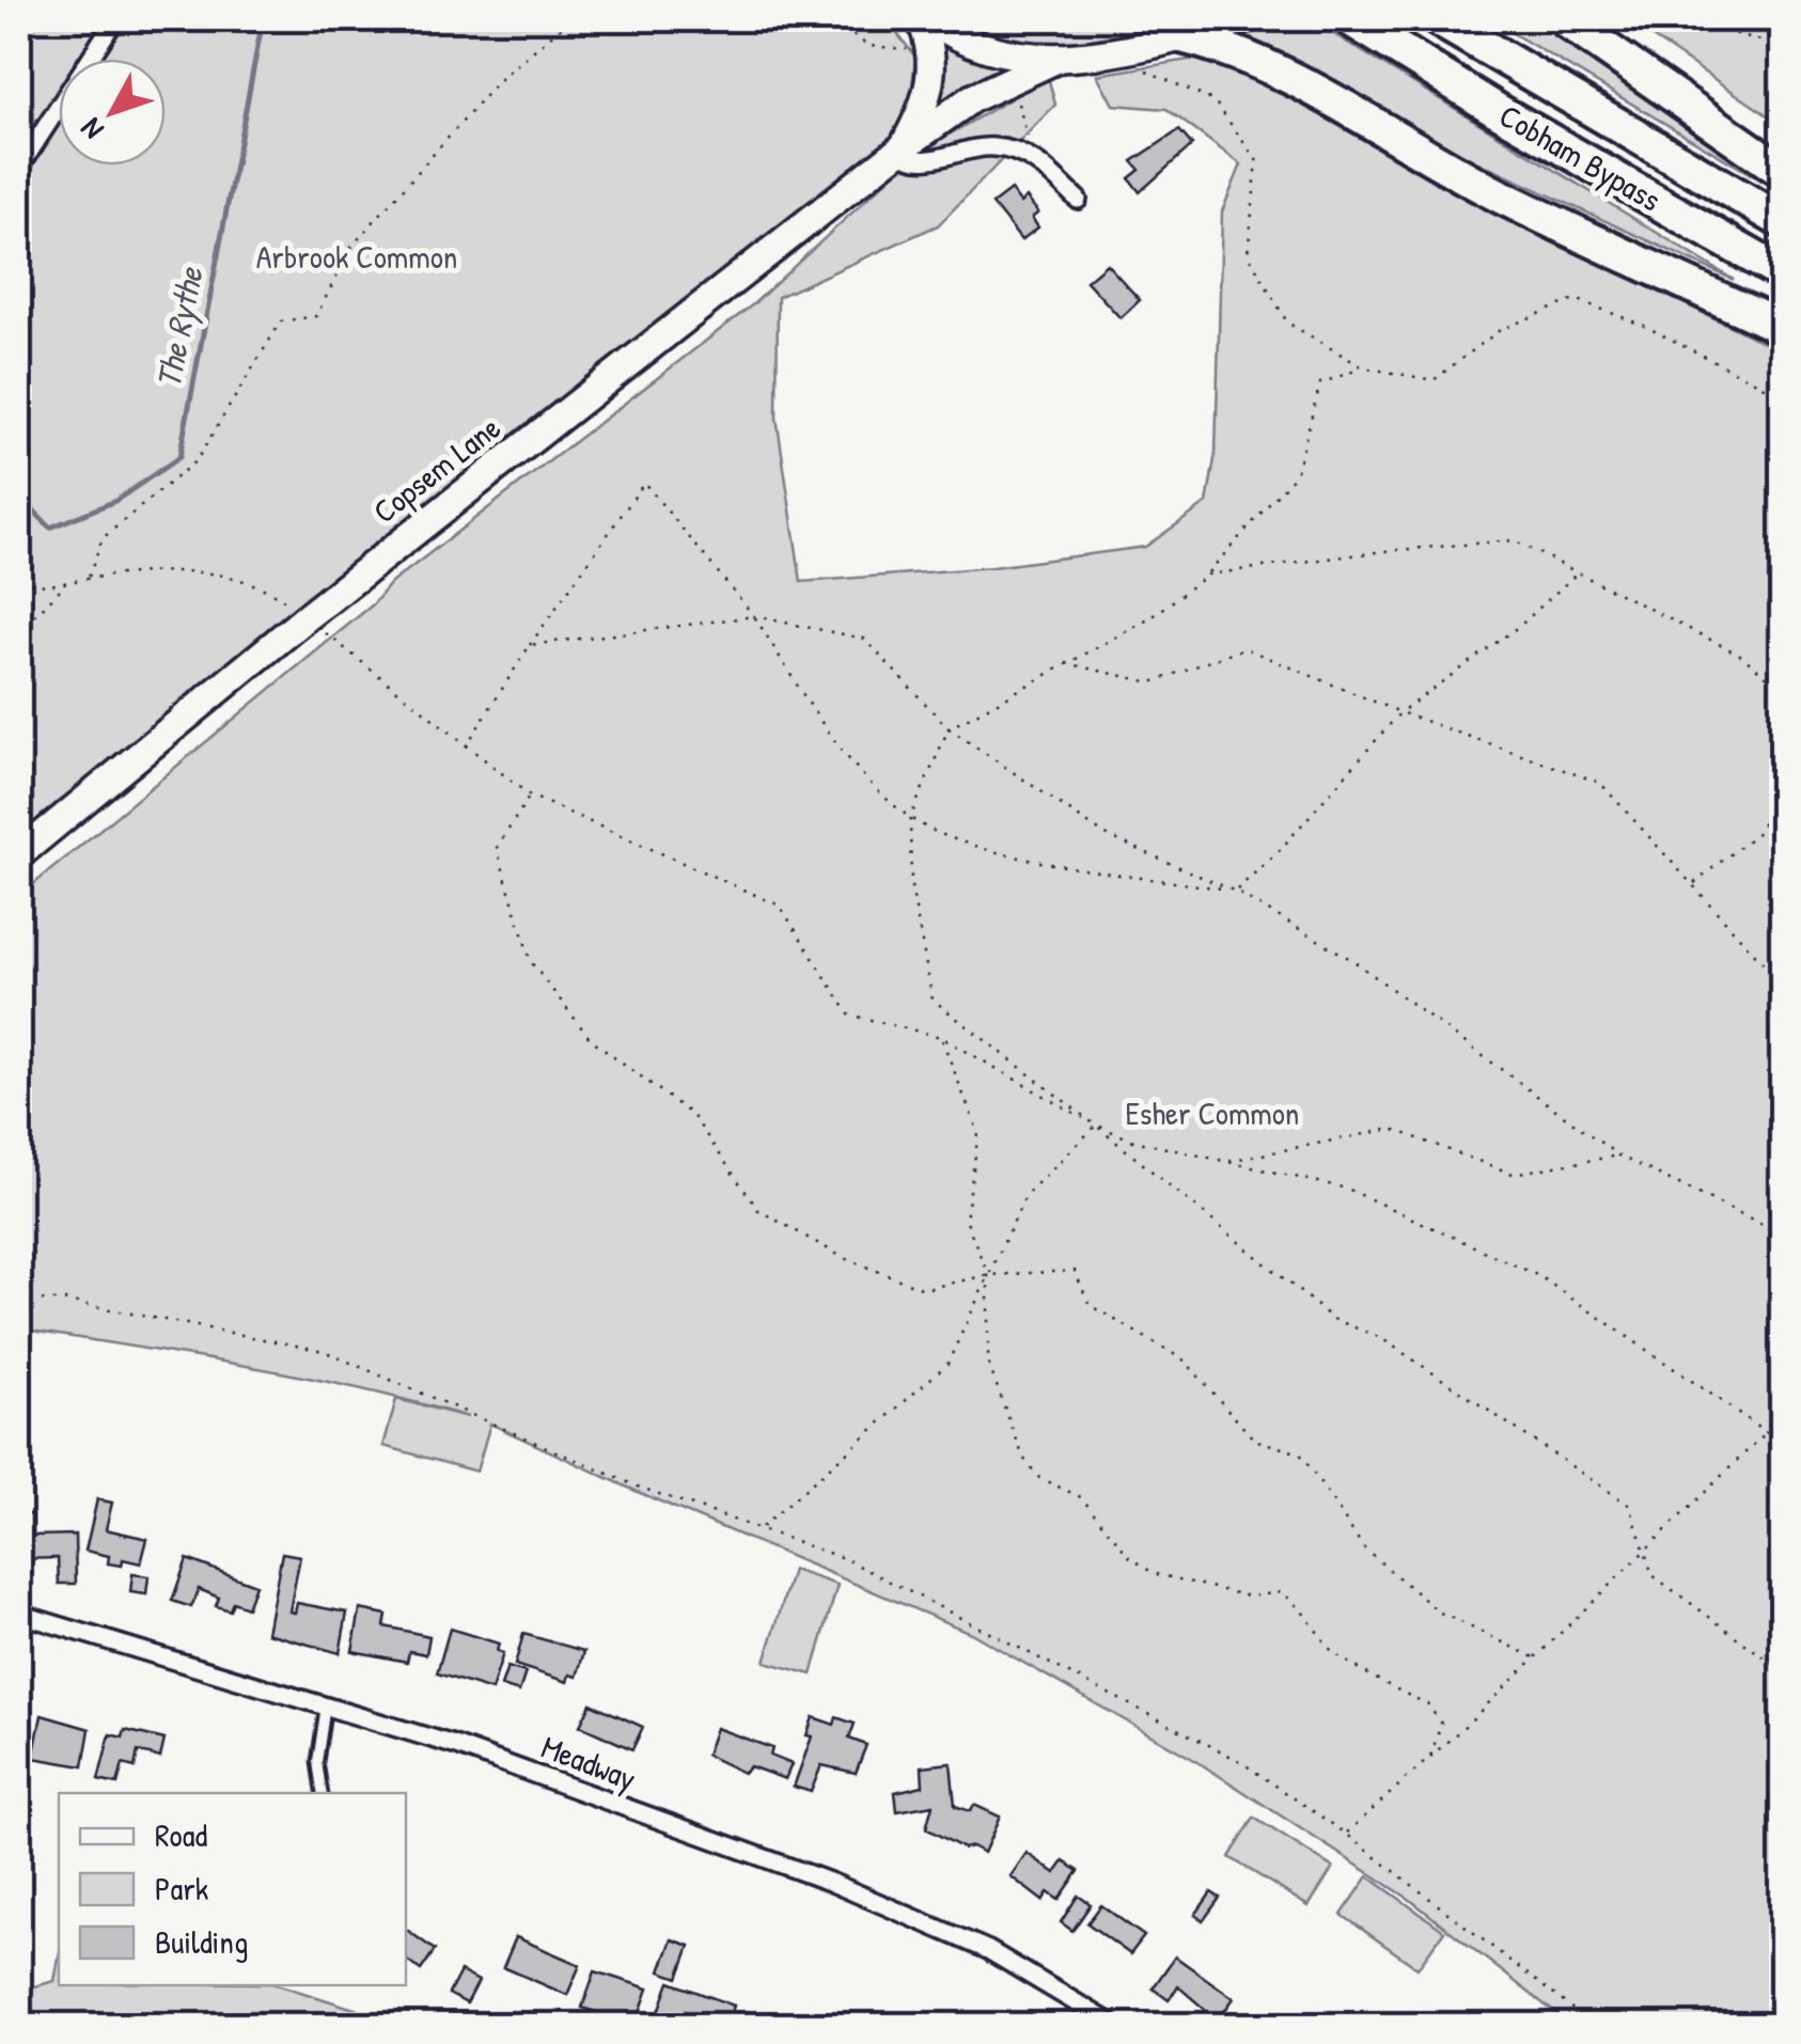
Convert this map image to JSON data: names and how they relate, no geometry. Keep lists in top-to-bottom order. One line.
{"streets":{"highway":["Cobham Bypass"],"main road":["Copsem Lane"],"street":["Meadway"]},"water":["The Rythe"],"parks":["Arbrook Common","Esher Common"],"legend":["Road","Park","Building"],"north":"bottom left"}
